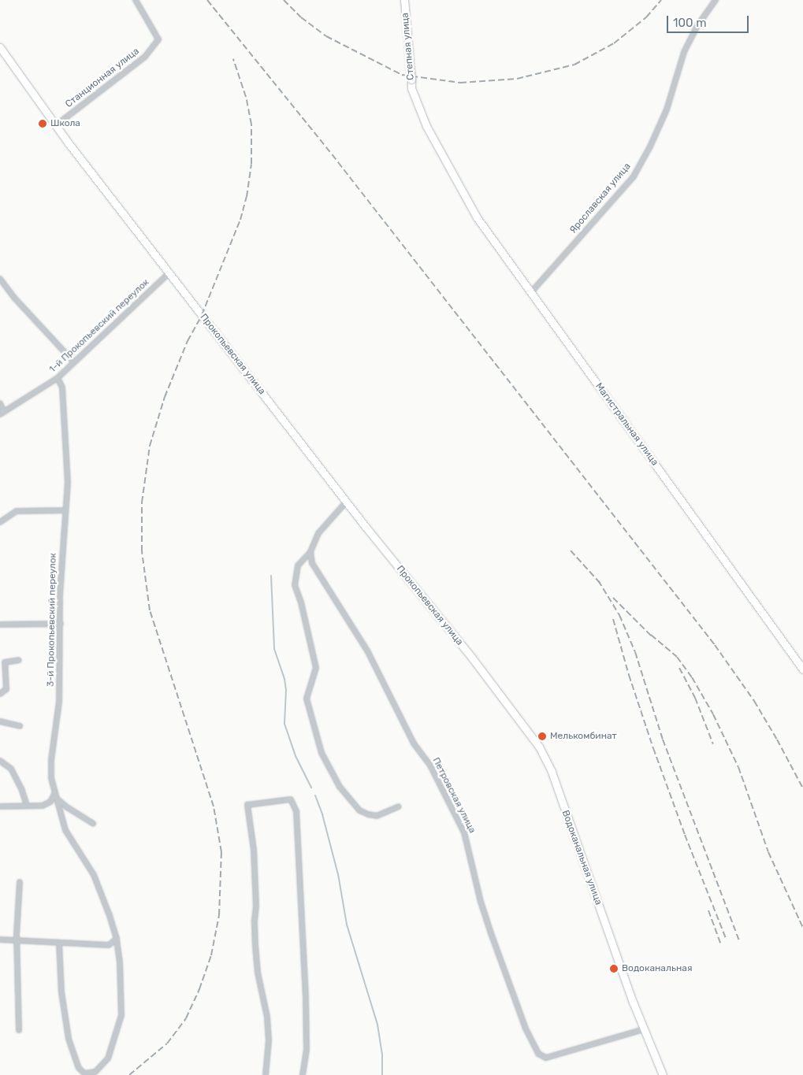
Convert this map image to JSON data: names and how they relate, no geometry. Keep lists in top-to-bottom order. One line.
{"streets":{"main road":["Степная улица","Прокопьевская улица","Магистральная улица","Водоканальная улица"],"street":["Станционная улица","Ярославская улица","1-й Прокопьевский переулок","3-й Прокопьевский переулок","Петровская улица"]},"crossings":[["Степная улица","Магистральная улица"],["Станционная улица","Прокопьевская улица"],["Ярославская улица","Магистральная улица"],["1-й Прокопьевский переулок","Прокопьевская улица"],["1-й Прокопьевский переулок","3-й Прокопьевский переулок"],["Прокопьевская улица","Водоканальная улица"],["Петровская улица","Водоканальная улица"]],"places":["Школа","Мелькомбинат","Водоканальная"],"scale_bar":"100 m"}
